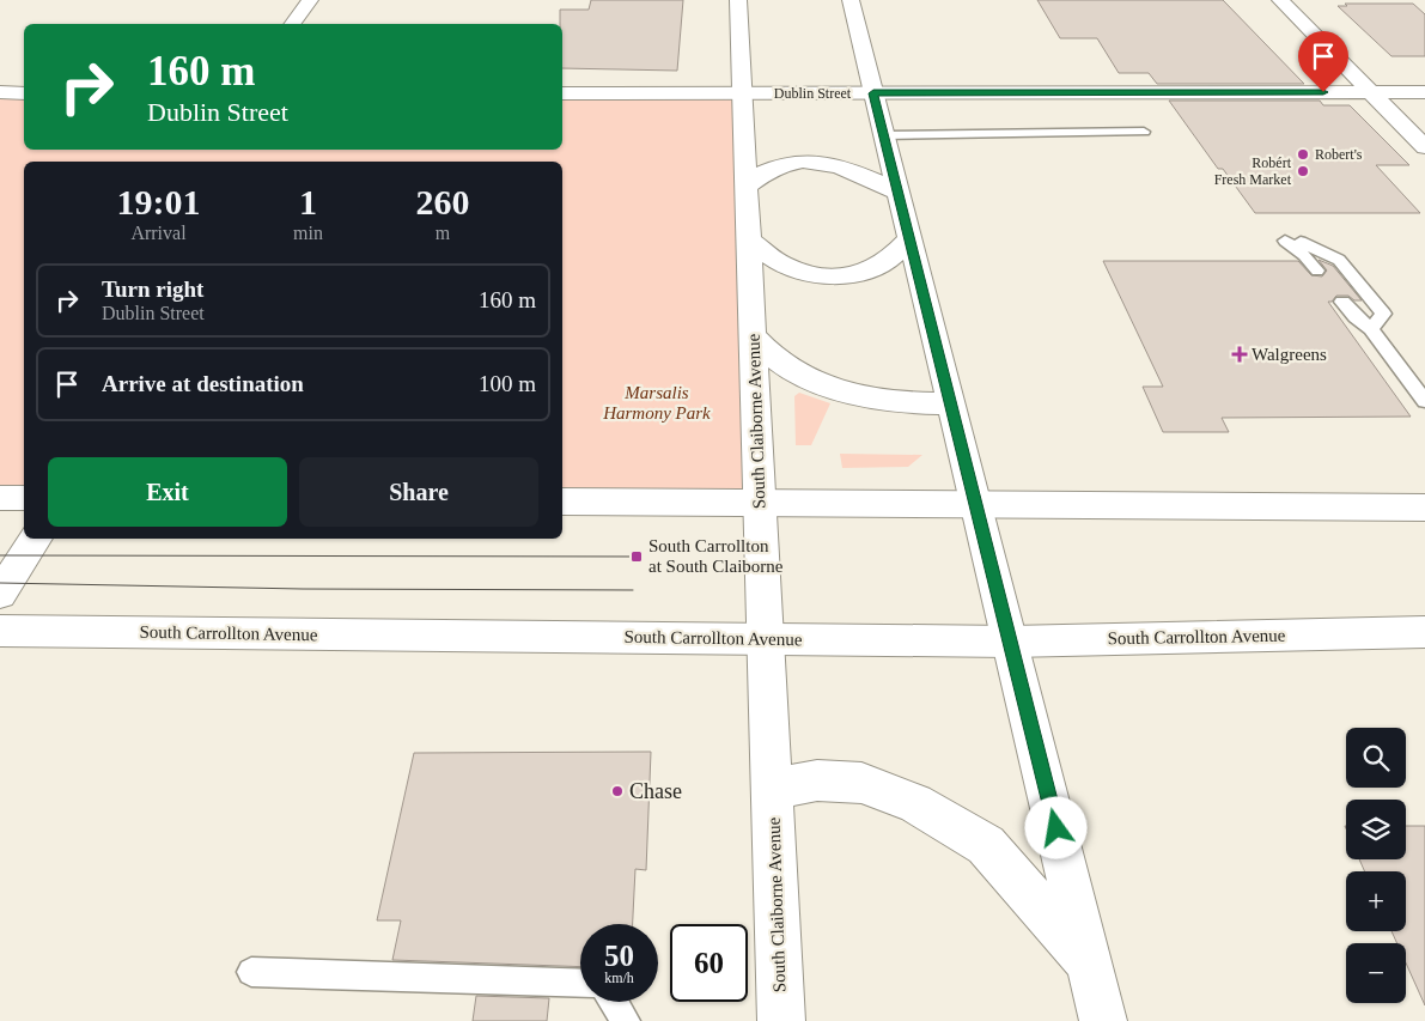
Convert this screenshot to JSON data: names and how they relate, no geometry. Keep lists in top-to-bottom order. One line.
{"streets":{"main road":["Dublin Street","South Claiborne Avenue","South Carrollton Avenue"]},"crossings":[["Dublin Street","South Claiborne Avenue"],["South Claiborne Avenue","South Carrollton Avenue"]],"parks":["Marsalis Harmony Park"],"places":{"other":["Robert's","Robért Fresh Market","Chase"],"health":["Walgreens"],"transit":["South Carrollton at South Claiborne"]},"page":{"turn":["160 m","Dublin Street"],"eta":["19:01","Arrival","1","min","260","m"],"list":[{"name":"Turn right","note":"Dublin Street","value":"160 m"},{"name":"Arrive at destination","value":"100 m"}],"buttons":["Exit","Share"],"map_buttons":["+","−"],"speed":"50 km/h","limit":"60"}}
